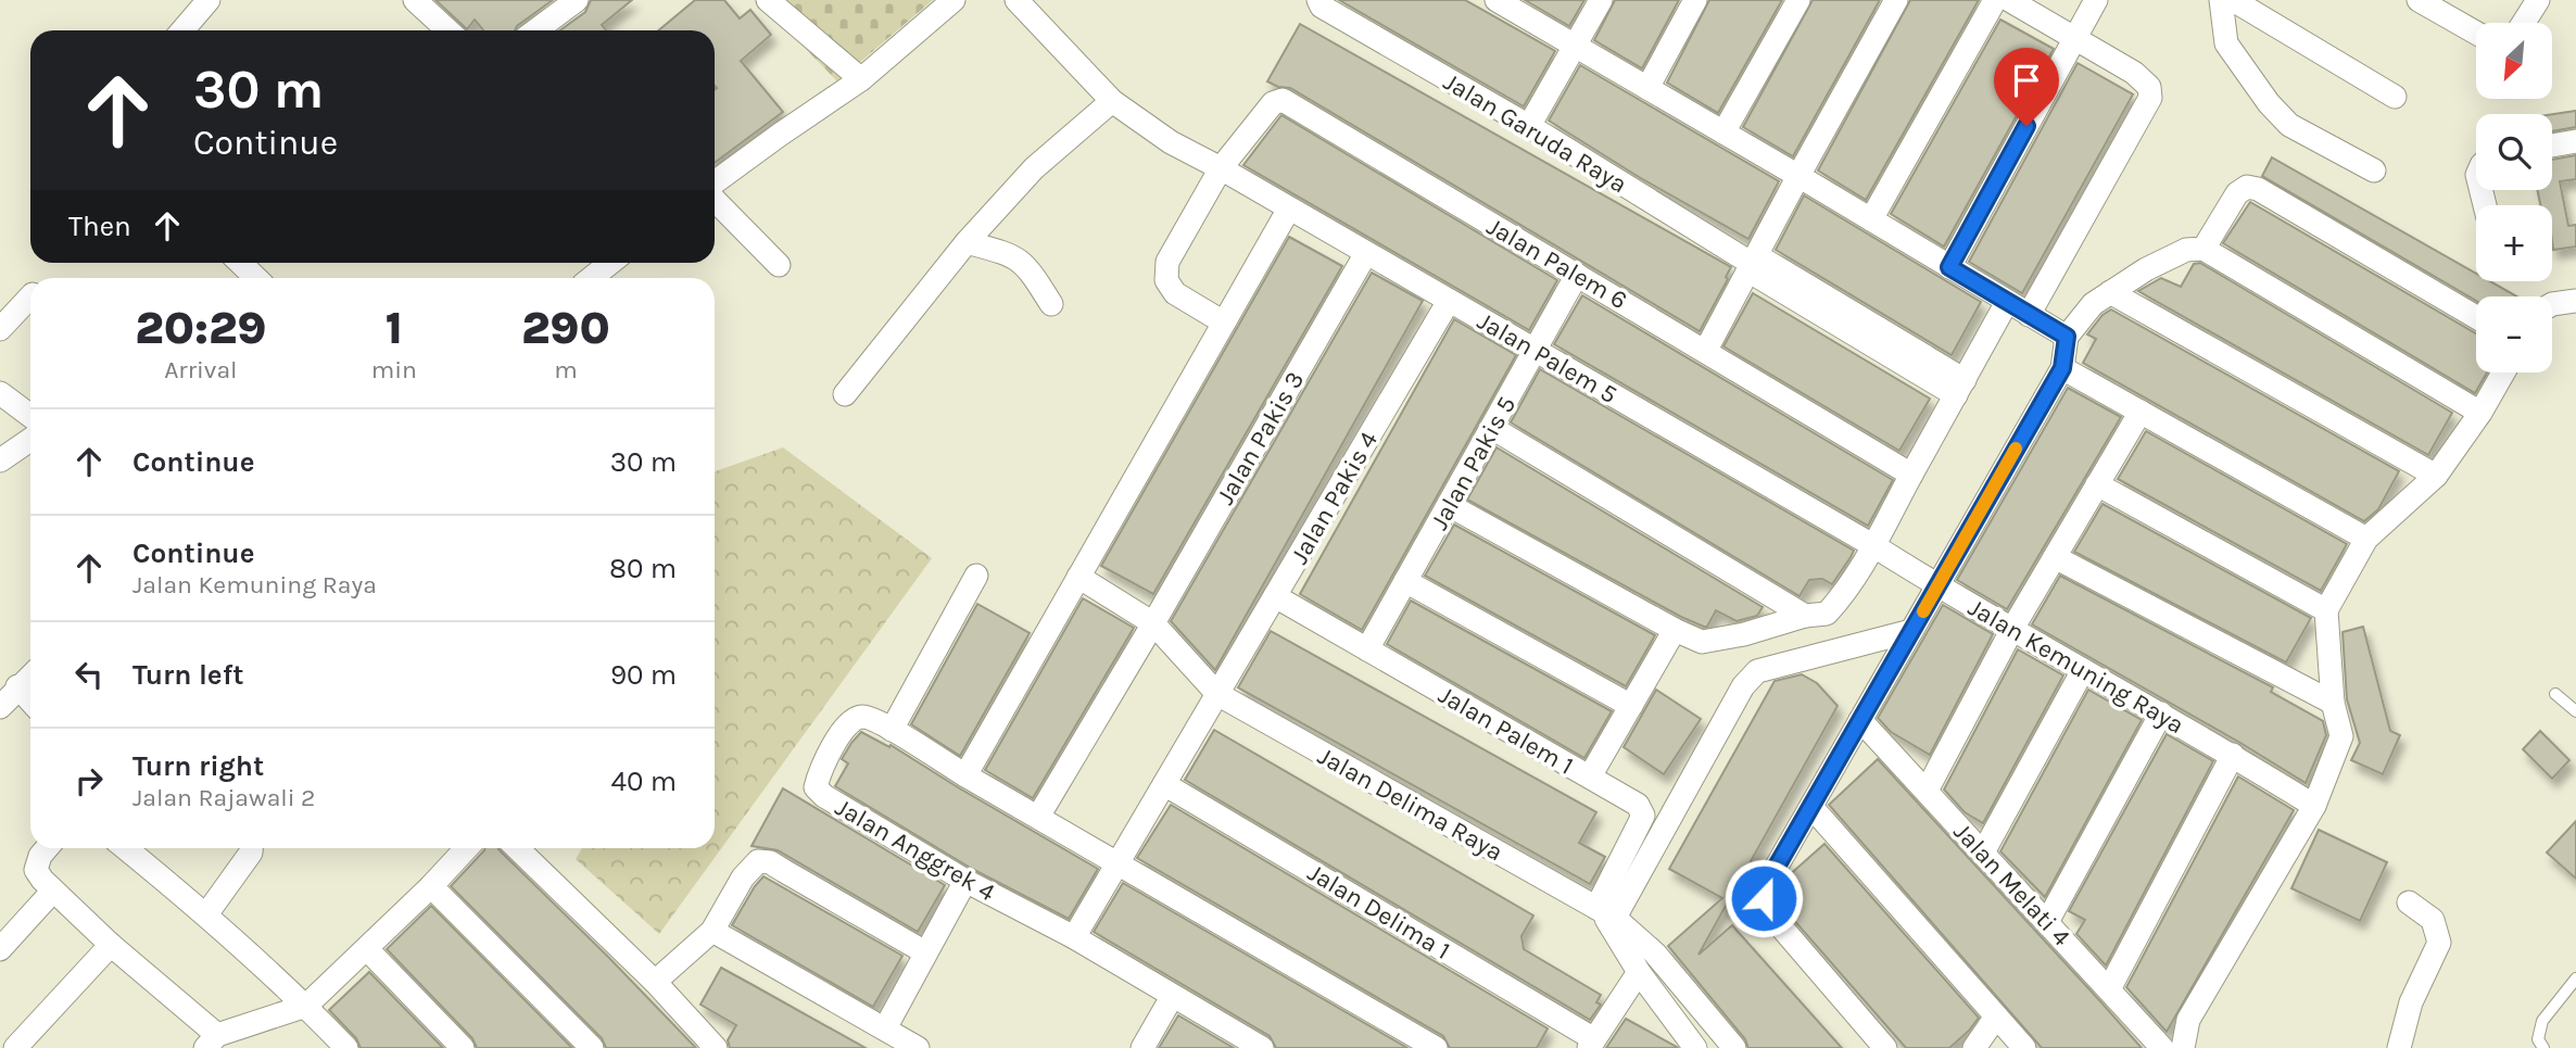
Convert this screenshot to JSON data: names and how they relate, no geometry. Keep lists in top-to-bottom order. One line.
{"streets":{"street":["Jalan Garuda Raya","Jalan Palem 6","Jalan Palem 5","Jalan Pakis 3","Jalan Pakis 5","Jalan Pakis 4","Jalan Kemuning Raya","Jalan Palem 1","Jalan Delima Raya","Jalan Anggrek 4","Jalan Melati 4","Jalan Delima 1"]},"crossings":[["Jalan Palem 6","Jalan Palem 5"],["Jalan Palem 6","Jalan Pakis 5"],["Jalan Palem 5","Jalan Pakis 3"],["Jalan Palem 5","Jalan Pakis 5"],["Jalan Palem 5","Jalan Pakis 4"],["Jalan Palem 5","Jalan Kemuning Raya"],["Jalan Pakis 3","Jalan Delima Raya"],["Jalan Pakis 3","Jalan Anggrek 4"],["Jalan Pakis 5","Jalan Palem 1"],["Jalan Pakis 4","Jalan Palem 1"],["Jalan Pakis 4","Jalan Delima Raya"],["Jalan Pakis 4","Jalan Anggrek 4"],["Jalan Pakis 4","Jalan Delima 1"],["Jalan Palem 1","Jalan Delima Raya"]],"north":"bottom left","page":{"map_buttons":["+","−"],"turn":["30 m","Continue"],"then":"Then","eta":["20:29","Arrival","1","min","290","m"],"list":[{"name":"Continue","value":"30 m"},{"name":"Continue","note":"Jalan Kemuning Raya","value":"80 m"},{"name":"Turn left","value":"90 m"},{"name":"Turn right","note":"Jalan Rajawali 2","value":"40 m"}]}}
